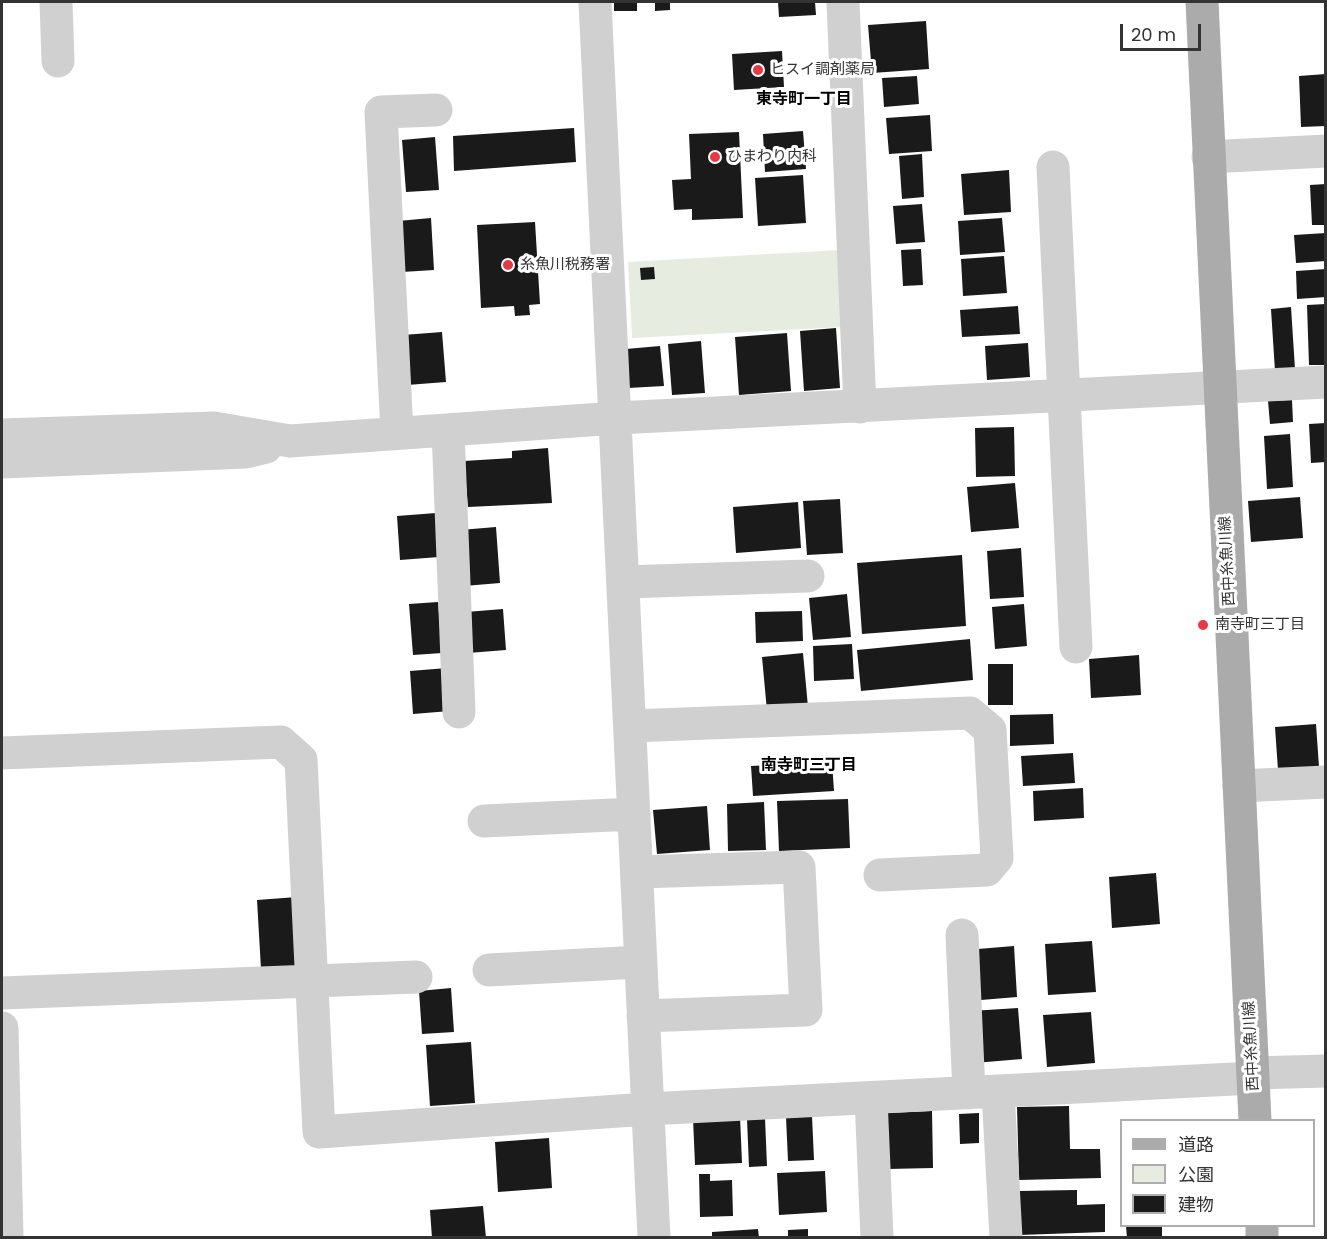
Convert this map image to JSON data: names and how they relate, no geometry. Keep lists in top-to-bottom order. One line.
{"streets":{"main road":["西中糸魚川線"]},"districts":["東寺町一丁目","南寺町三丁目"],"places":["ヒスイ調剤薬局","ひまわり内科","糸魚川税務署","南寺町三丁目"],"legend":["道路","公園","建物"],"scale_bar":"20 m"}
